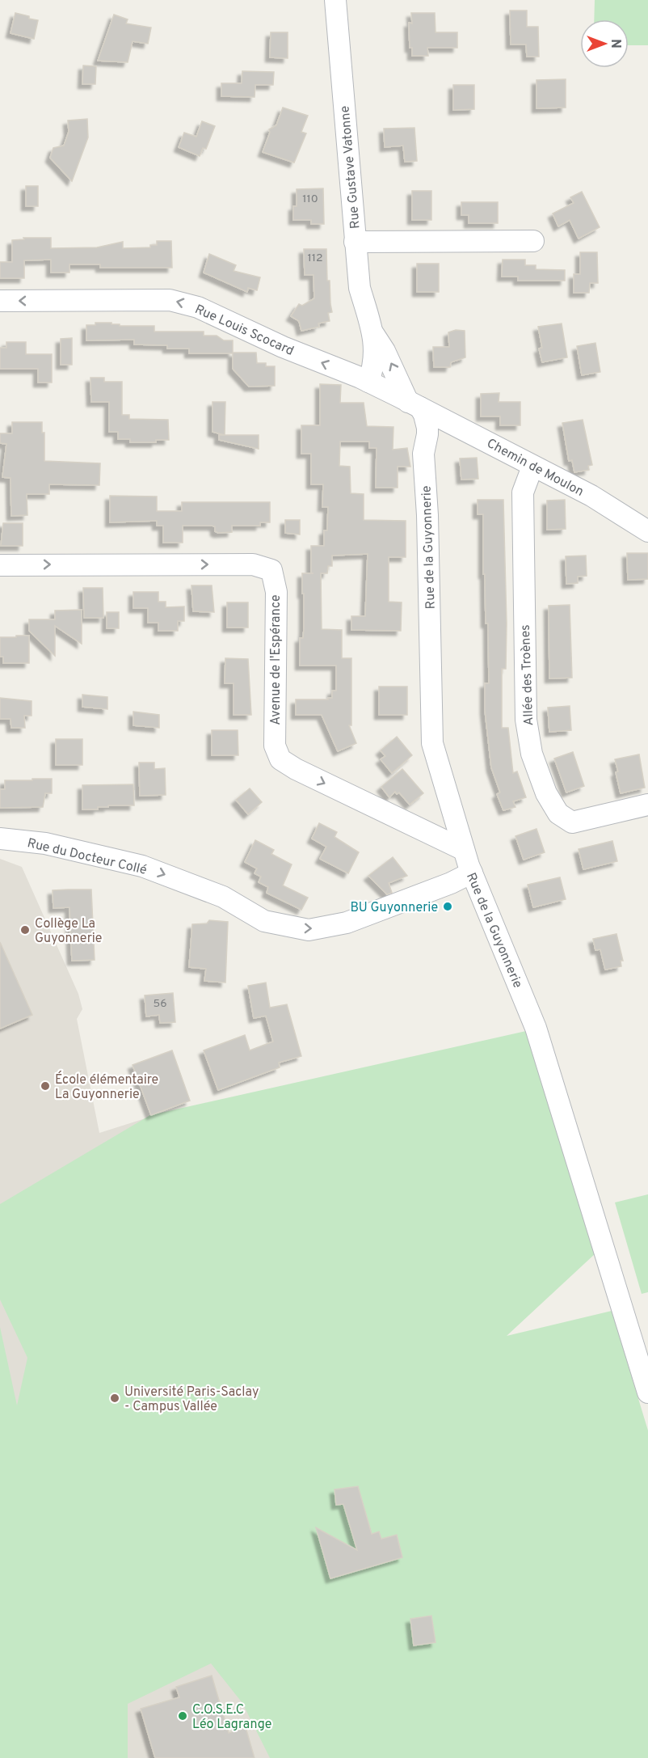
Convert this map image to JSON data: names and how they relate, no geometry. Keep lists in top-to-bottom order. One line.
{"streets":{"street":["Rue Gustave Vatonne","Rue Louis Scocard","Chemin de Moulon","Rue de la Guyonnerie","Avenue de l'Espérance","Allée des Troènes","Rue du Docteur Collé"]},"crossings":[["Rue Gustave Vatonne","Rue Louis Scocard"],["Rue Gustave Vatonne","Chemin de Moulon"],["Rue Gustave Vatonne","Rue de la Guyonnerie"],["Rue Louis Scocard","Chemin de Moulon"],["Rue Louis Scocard","Rue de la Guyonnerie"],["Chemin de Moulon","Rue de la Guyonnerie"],["Chemin de Moulon","Allée des Troènes"],["Rue de la Guyonnerie","Avenue de l'Espérance"],["Rue de la Guyonnerie","Rue du Docteur Collé"]],"one_way":["Rue Louis Scocard","Avenue de l'Espérance","Rue du Docteur Collé"],"places":["BU Guyonnerie","Collège La Guyonnerie","École élémentaire La Guyonnerie","Université Paris-Saclay - Campus Vallée","C.O.S.E.C Léo Lagrange"],"house_numbers":["110","112","56"],"north":"right"}
